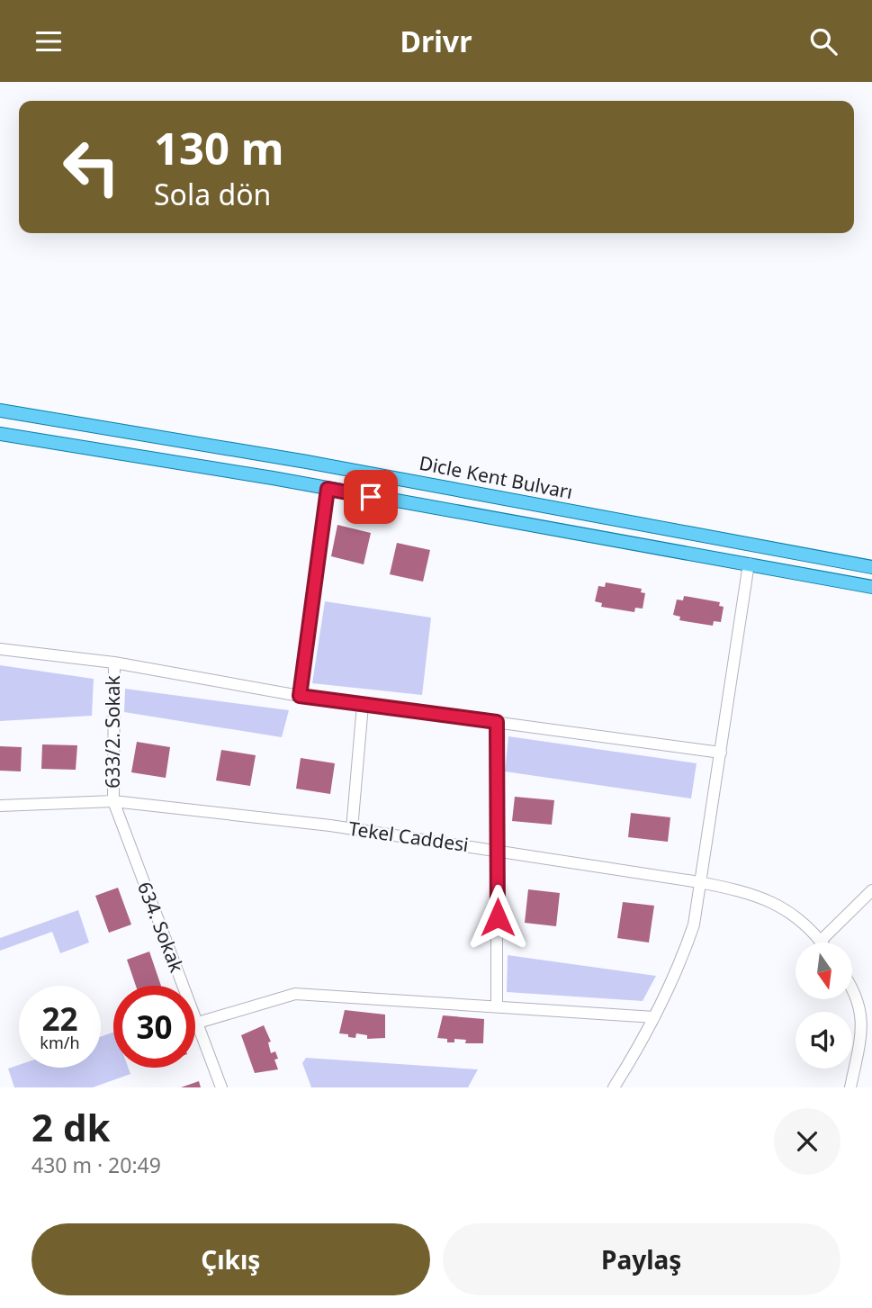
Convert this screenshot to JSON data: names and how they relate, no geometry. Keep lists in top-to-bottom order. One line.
{"streets":{"main road":["Dicle Kent Bulvarı"],"street":["633/2. Sokak","Tekel Caddesi","634. Sokak"]},"crossings":[["633/2. Sokak","Tekel Caddesi"],["633/2. Sokak","634. Sokak"],["Tekel Caddesi","634. Sokak"]],"north":"bottom","page":{"header":"Drivr","turn":["130 m","Sola dön"],"speed":"22 km/h","limit":"30","heading":["2 dk","430 m · 20:49"],"buttons":["Çıkış","Paylaş"]}}
